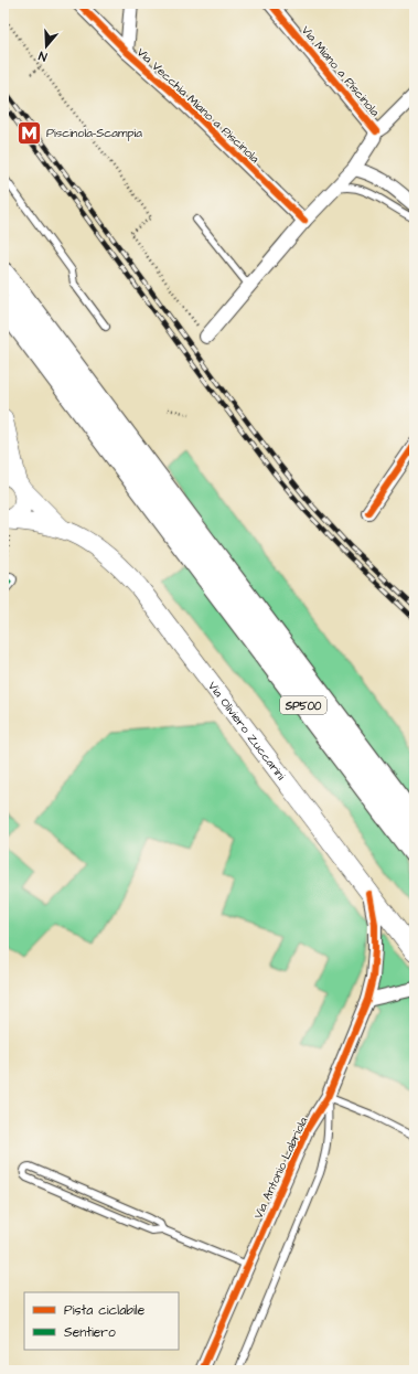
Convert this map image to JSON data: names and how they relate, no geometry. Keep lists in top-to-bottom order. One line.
{"streets":{"highway":["SP500"],"main road":["Via Oliviero Zuccarini"],"street":["Via Miano a Piscinola","Via Vecchia Miano a Piscinola","Via Antonio Labriola"]},"crossings":[["Via Oliviero Zuccarini","Via Antonio Labriola"]],"places":{"metro station":["Piscinola-Scampia"]},"legend":["Pista ciclabile","Sentiero"],"north":"bottom"}
